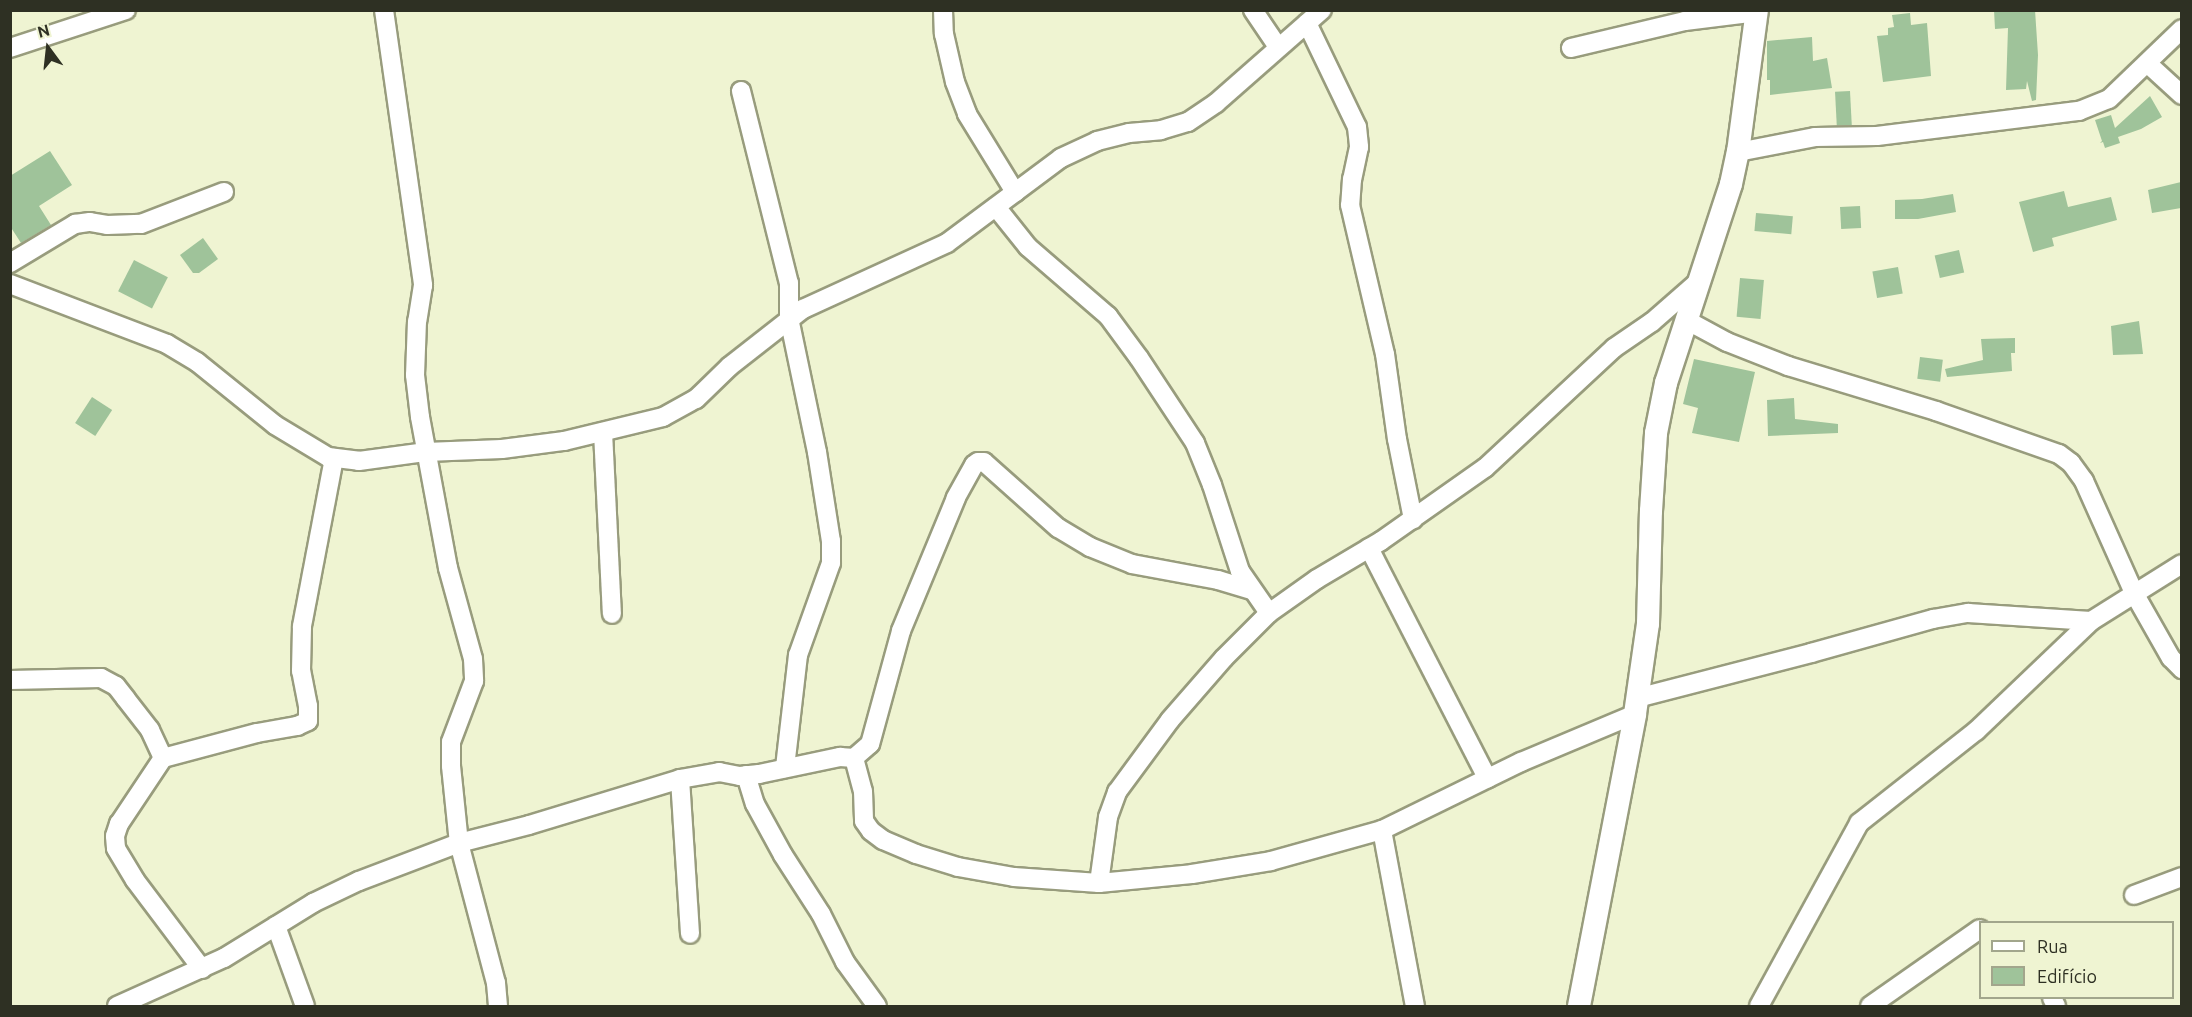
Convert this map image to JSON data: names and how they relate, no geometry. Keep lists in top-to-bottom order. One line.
{"legend":["Rua","Edifício"],"north":"top"}
